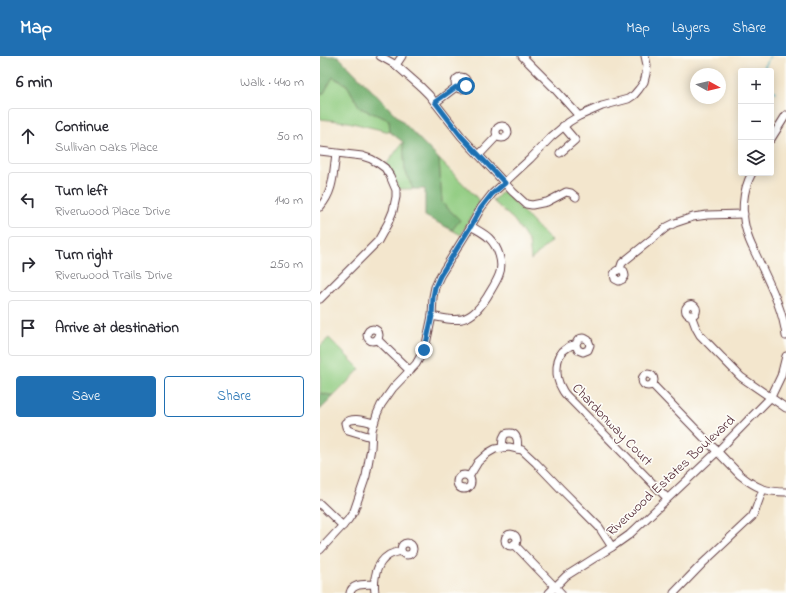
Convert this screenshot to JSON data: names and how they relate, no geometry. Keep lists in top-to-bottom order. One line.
{"streets":{"street":["Chardonway Court","Riverwood Estates Boulevard"]},"crossings":[["Chardonway Court","Riverwood Estates Boulevard"]],"north":"right","page":{"header":"Map","nav":["Map","Layers","Share"],"heading":["6 min","Walk · 440 m"],"map_buttons":["+","−"],"list":[["Continue","Sullivan Oaks Place","50 m"],["Turn left","Riverwood Place Drive","140 m"],["Turn right","Riverwood Trails Drive","250 m"],"Arrive at destination"],"buttons":["Save","Share"]}}
